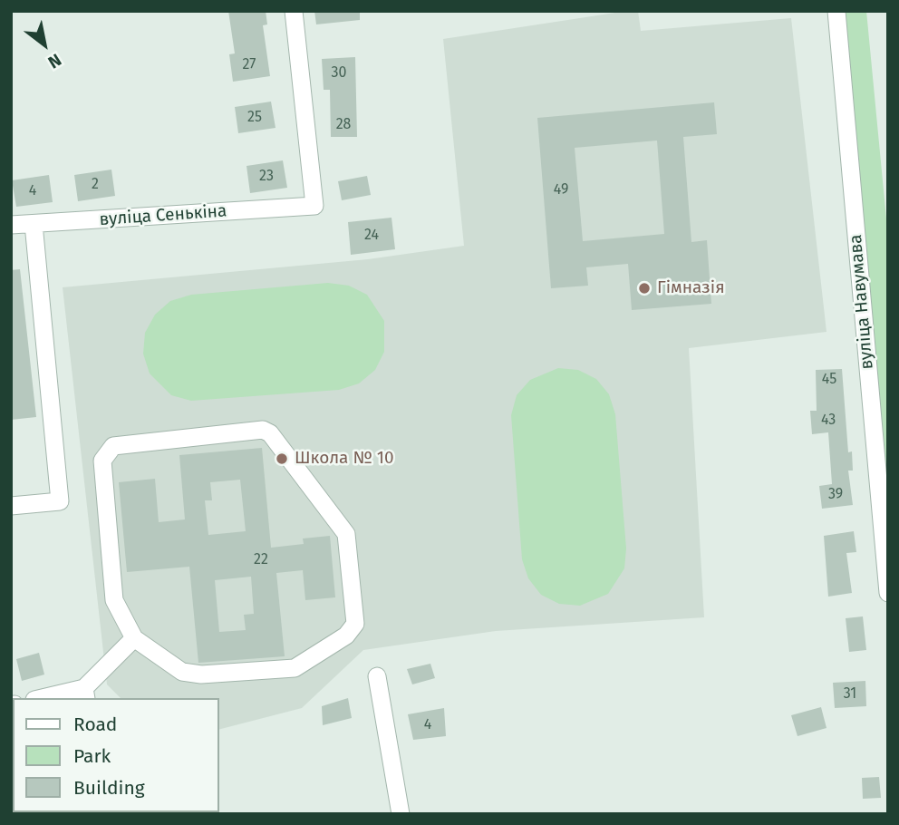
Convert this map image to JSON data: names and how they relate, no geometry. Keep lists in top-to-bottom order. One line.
{"streets":{"street":["вуліца Сенькіна","вуліца Навумава"]},"places":["Гімназія","Школа № 10"],"house_numbers":["27","30","25","28","23","2","49","4","24","45","43","39","22","31","4"],"legend":["Road","Park","Building"],"north":"bottom right"}
